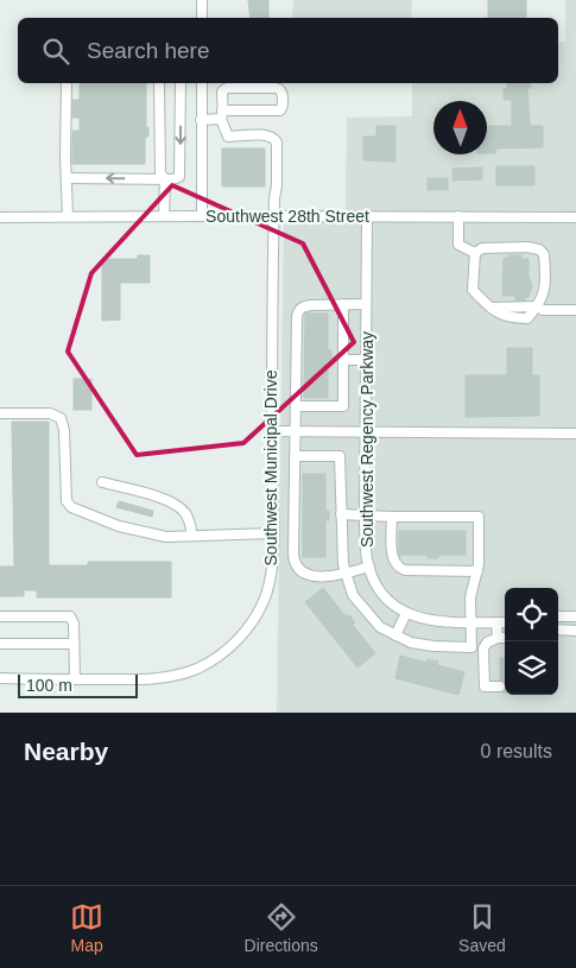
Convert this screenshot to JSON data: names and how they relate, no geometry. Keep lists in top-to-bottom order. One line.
{"streets":{"street":["Southwest 28th Street","Southwest Regency Parkway","Southwest Municipal Drive"]},"crossings":[["Southwest 28th Street","Southwest Regency Parkway"],["Southwest 28th Street","Southwest Municipal Drive"]],"scale_bar":"100 m","north":"top","page":{"search":"Search here","scale":"100 m","heading":["Nearby","0 results"],"nav":["Map","Directions","Saved"]}}
